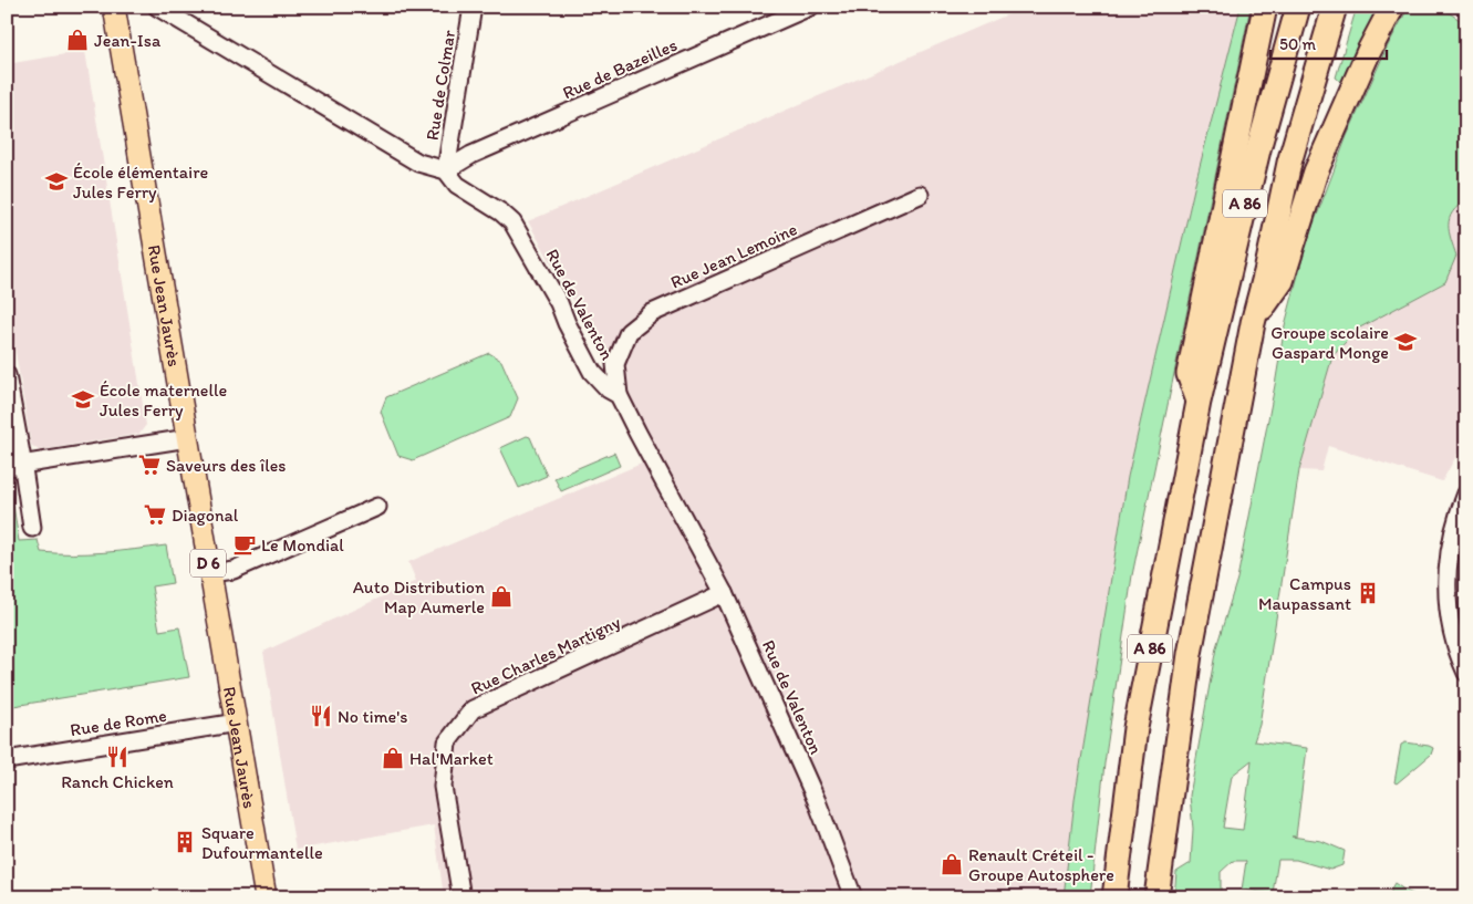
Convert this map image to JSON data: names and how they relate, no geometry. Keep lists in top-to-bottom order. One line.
{"streets":{"highway":["A 86"],"main road":["Rue Jean Jaurès","D 6"],"street":["Rue de Bazeilles","Rue de Colmar","Rue Jean Lemoine","Rue de Valenton","Rue Charles Martigny","Rue de Rome"]},"crossings":[["Rue de Bazeilles","Rue de Colmar"],["Rue de Bazeilles","Rue de Valenton"],["Rue de Colmar","Rue de Valenton"],["Rue Jean Lemoine","Rue de Valenton"],["Rue Jean Jaurès","Rue de Rome"],["Rue de Valenton","Rue Charles Martigny"]],"places":{"shop":["Jean-Isa","Auto Distribution Map Aumerle","Hal'Market","Renault Créteil - Groupe Autosphere"],"school or university":["École élémentaire Jules Ferry","Groupe scolaire Gaspard Monge","École maternelle Jules Ferry"],"supermarket":["Saveurs des îles","Diagonal"],"cafe":["Le Mondial"],"building":["Campus Maupassant","Square Dufourmantelle"],"restaurant":["No time's","Ranch Chicken"]},"scale_bar":"50 m"}
